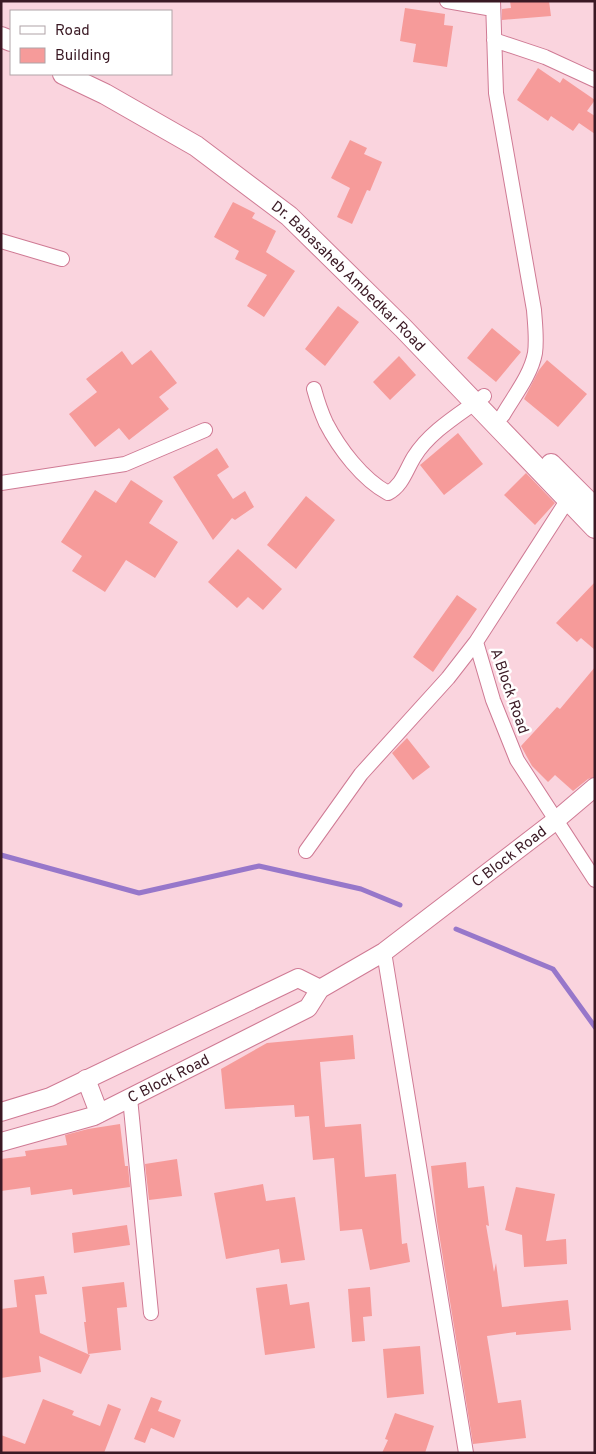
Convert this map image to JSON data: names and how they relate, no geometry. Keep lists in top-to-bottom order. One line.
{"streets":{"main road":["Dr. Babasaheb Ambedkar Road"],"street":["A Block Road","C Block Road"]},"crossings":[["Dr. Babasaheb Ambedkar Road","A Block Road"],["A Block Road","C Block Road"]],"legend":["Road","Building"]}
